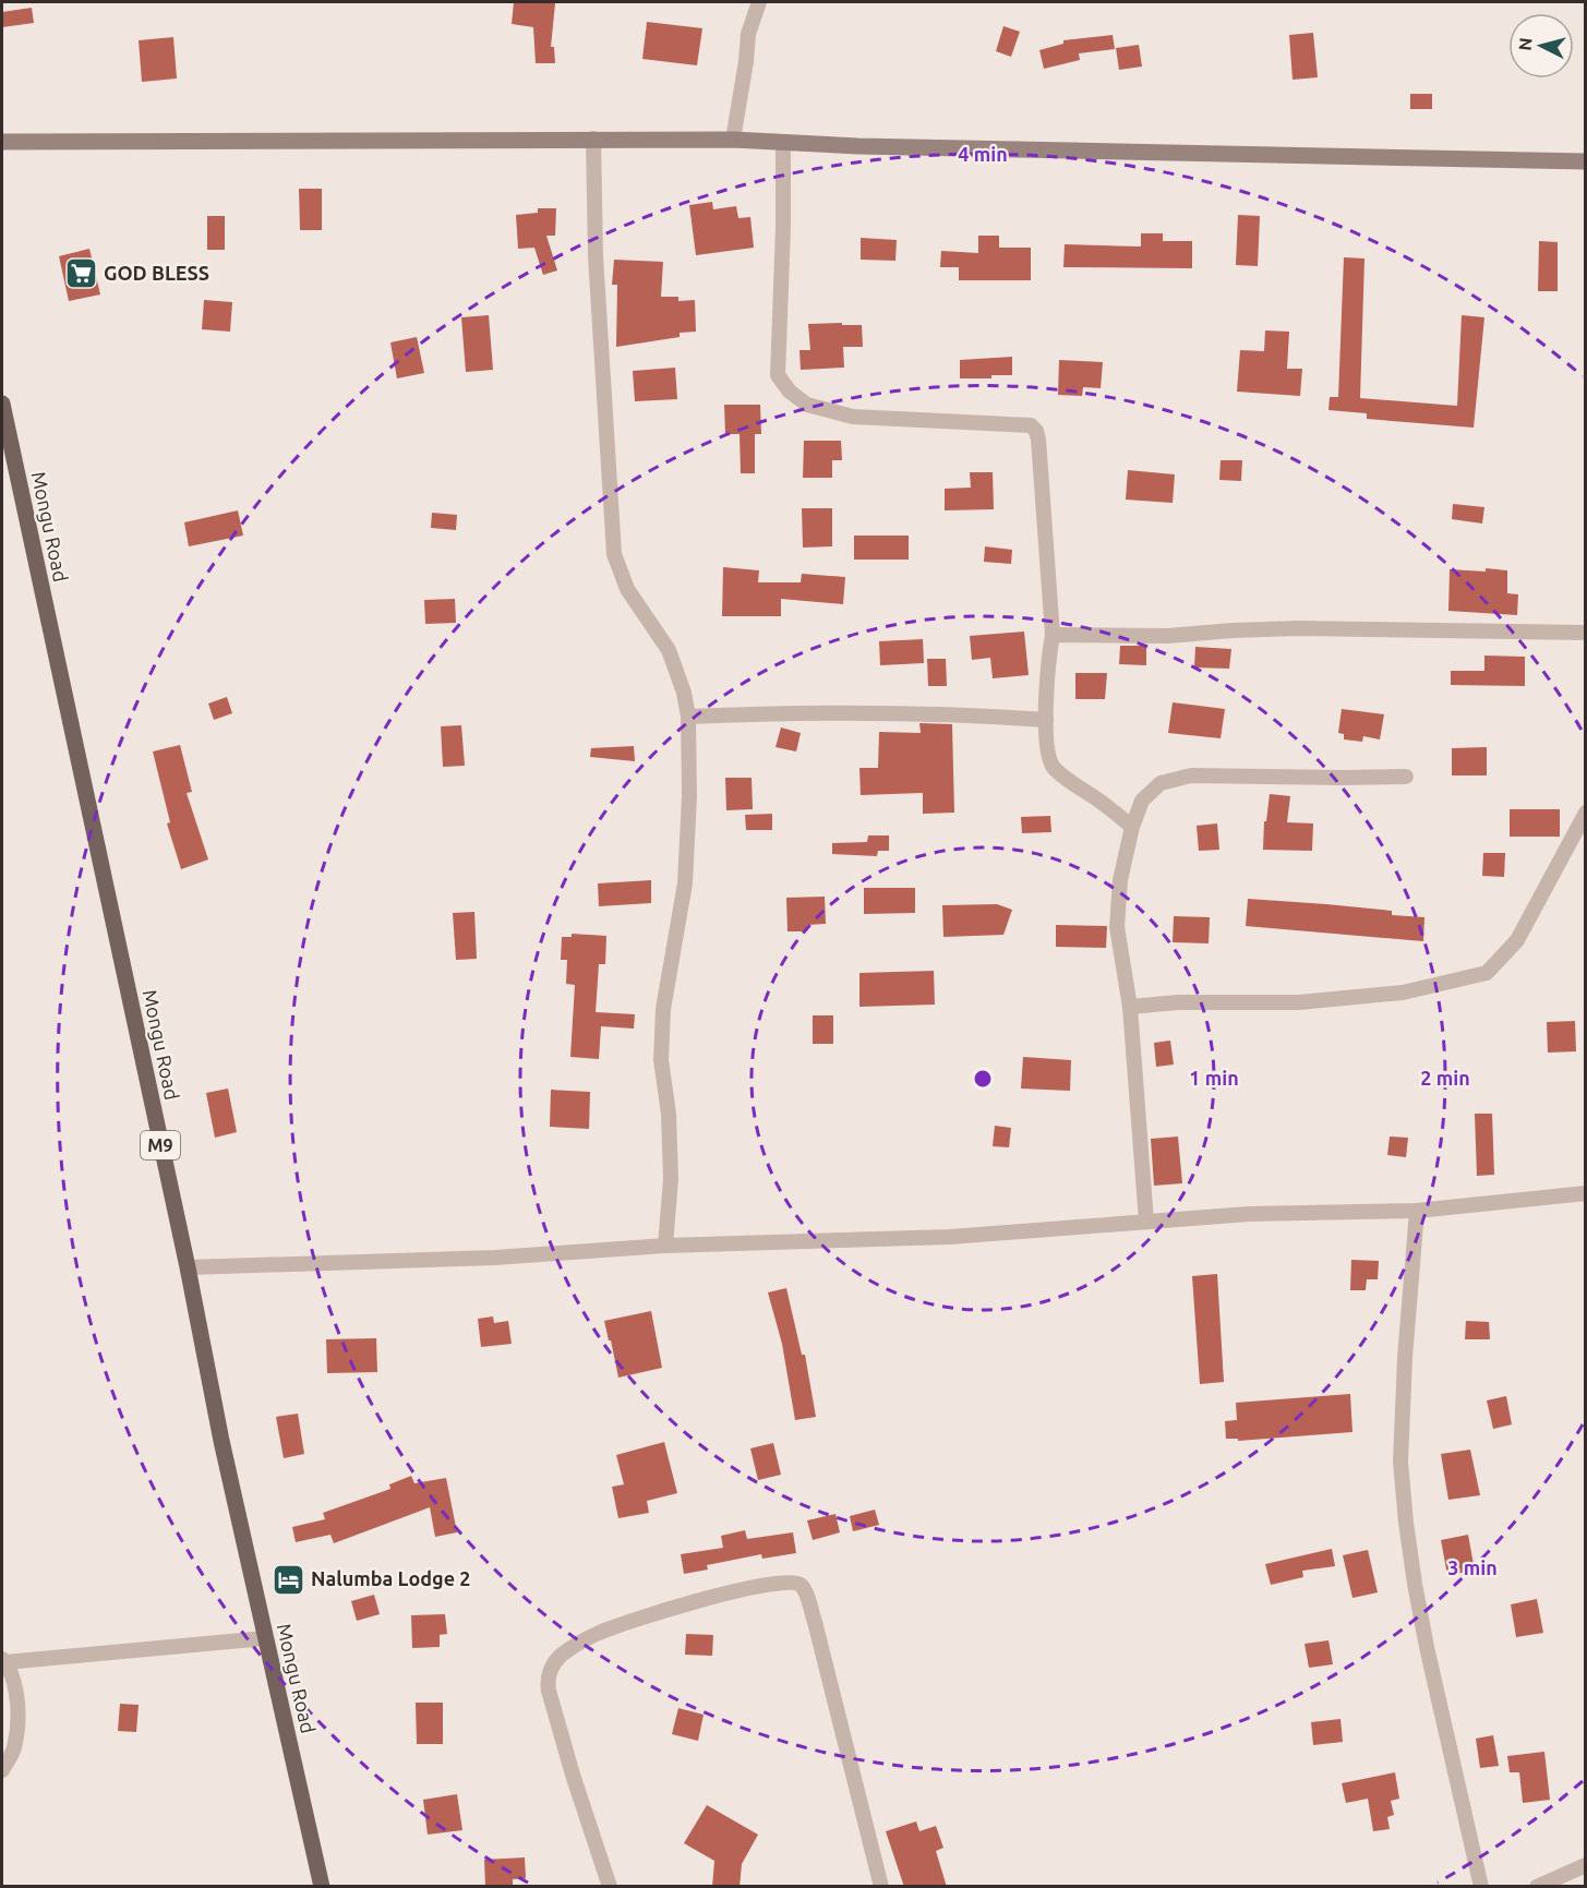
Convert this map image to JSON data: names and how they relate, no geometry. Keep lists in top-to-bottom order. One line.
{"streets":{"main road":["Mongu Road","M9"]},"places":{"supermarket":["GOD BLESS"],"hotel":["Nalumba Lodge 2"]},"north":"left","rings":["4 min","1 min","2 min","3 min"]}
